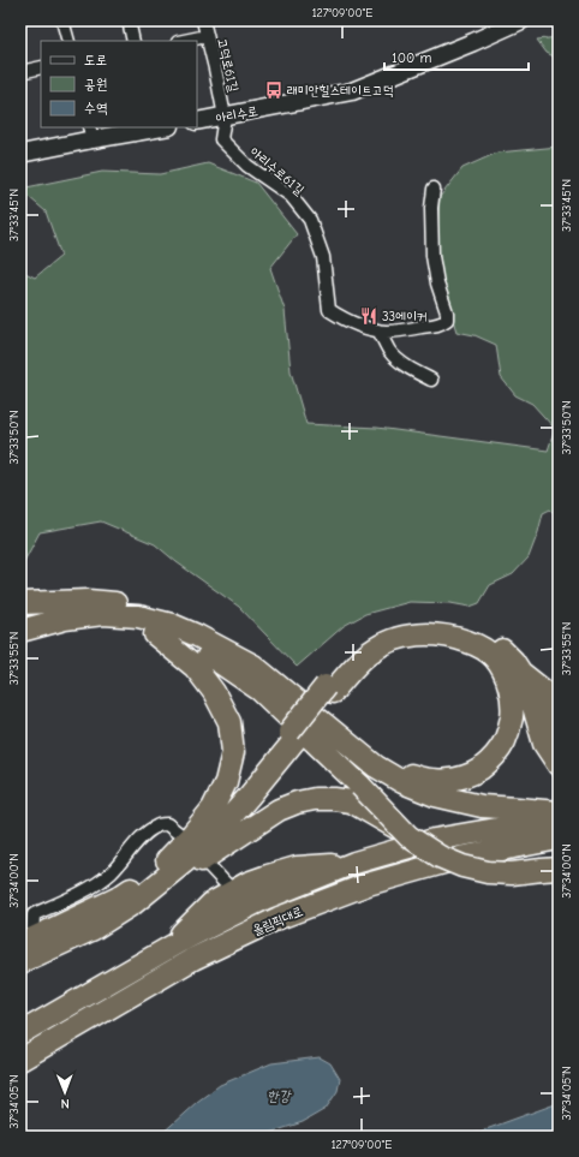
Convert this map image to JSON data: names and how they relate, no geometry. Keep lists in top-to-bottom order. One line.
{"streets":{"highway":["올림픽대로"],"main road":["아리수로"],"street":["고덕로61길","아리수로61길"]},"crossings":[["고덕로61길","아리수로"],["고덕로61길","아리수로61길"],["아리수로","아리수로61길"]],"water":["한강"],"places":{"bus stop":["래미안힐스테이트고덕"],"restaurant":["33에이커"]},"legend":["도로","공원","수역"],"scale_bar":"100 m","north":"bottom","coordinates":["127°09'00\"E","37°33'45\"N","37°33'50\"N","37°33'55\"N","37°34'00\"N","37°34'05\"N"]}
